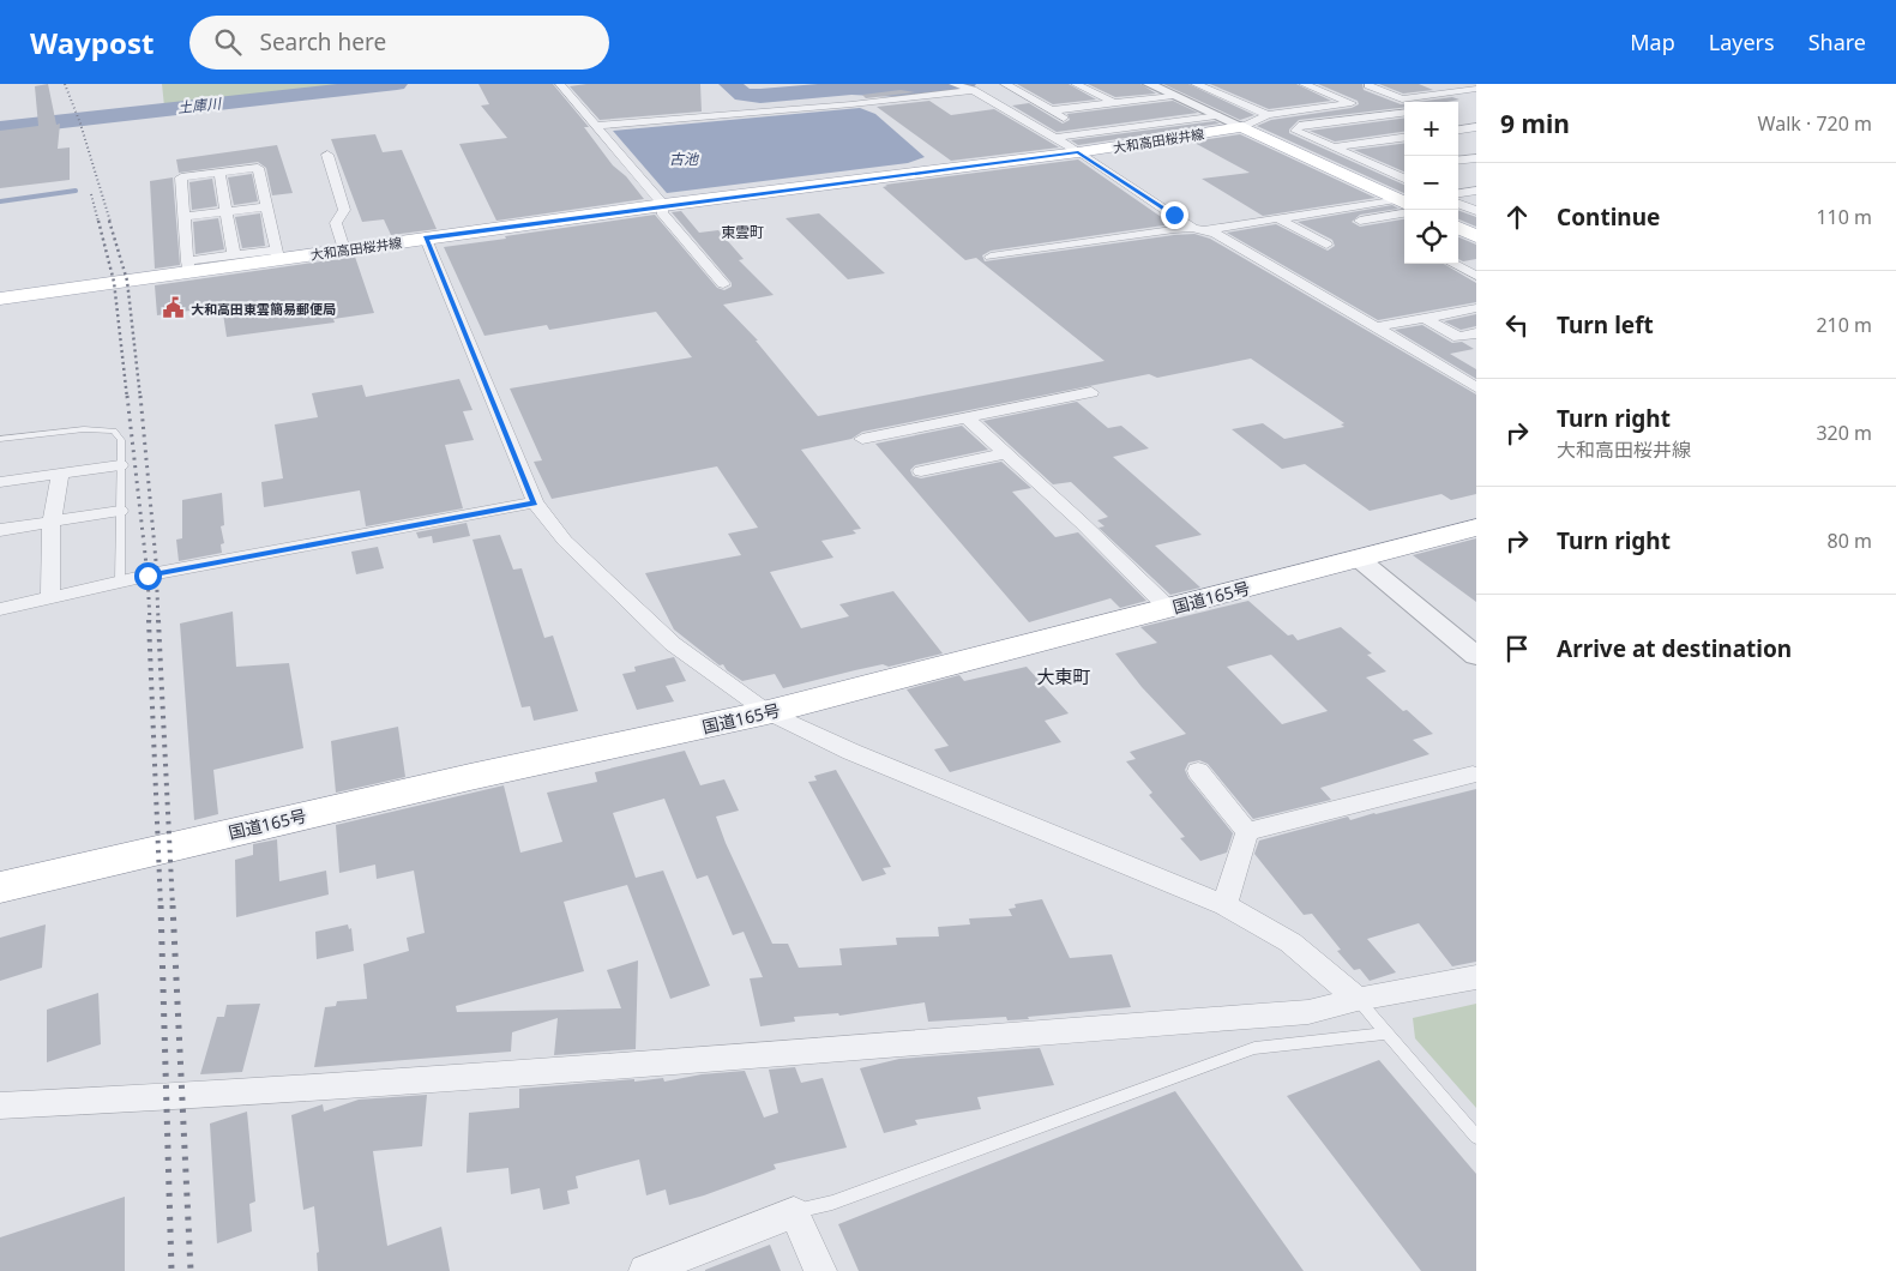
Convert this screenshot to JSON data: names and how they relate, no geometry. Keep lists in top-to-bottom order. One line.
{"streets":{"main road":["大和高田桜井線","国道165号"]},"districts":["東雲町","大東町"],"water":["土庫川","古池"],"places":{"public building":["大和高田東雲簡易郵便局"]},"page":{"header":"Waypost","search":"Search here","nav":["Map","Layers","Share"],"heading":["9 min","Walk · 720 m"],"map_buttons":["+","−"],"list":[["Continue","110 m"],["Turn left","210 m"],["Turn right","大和高田桜井線","320 m"],["Turn right","80 m"],"Arrive at destination"]}}
